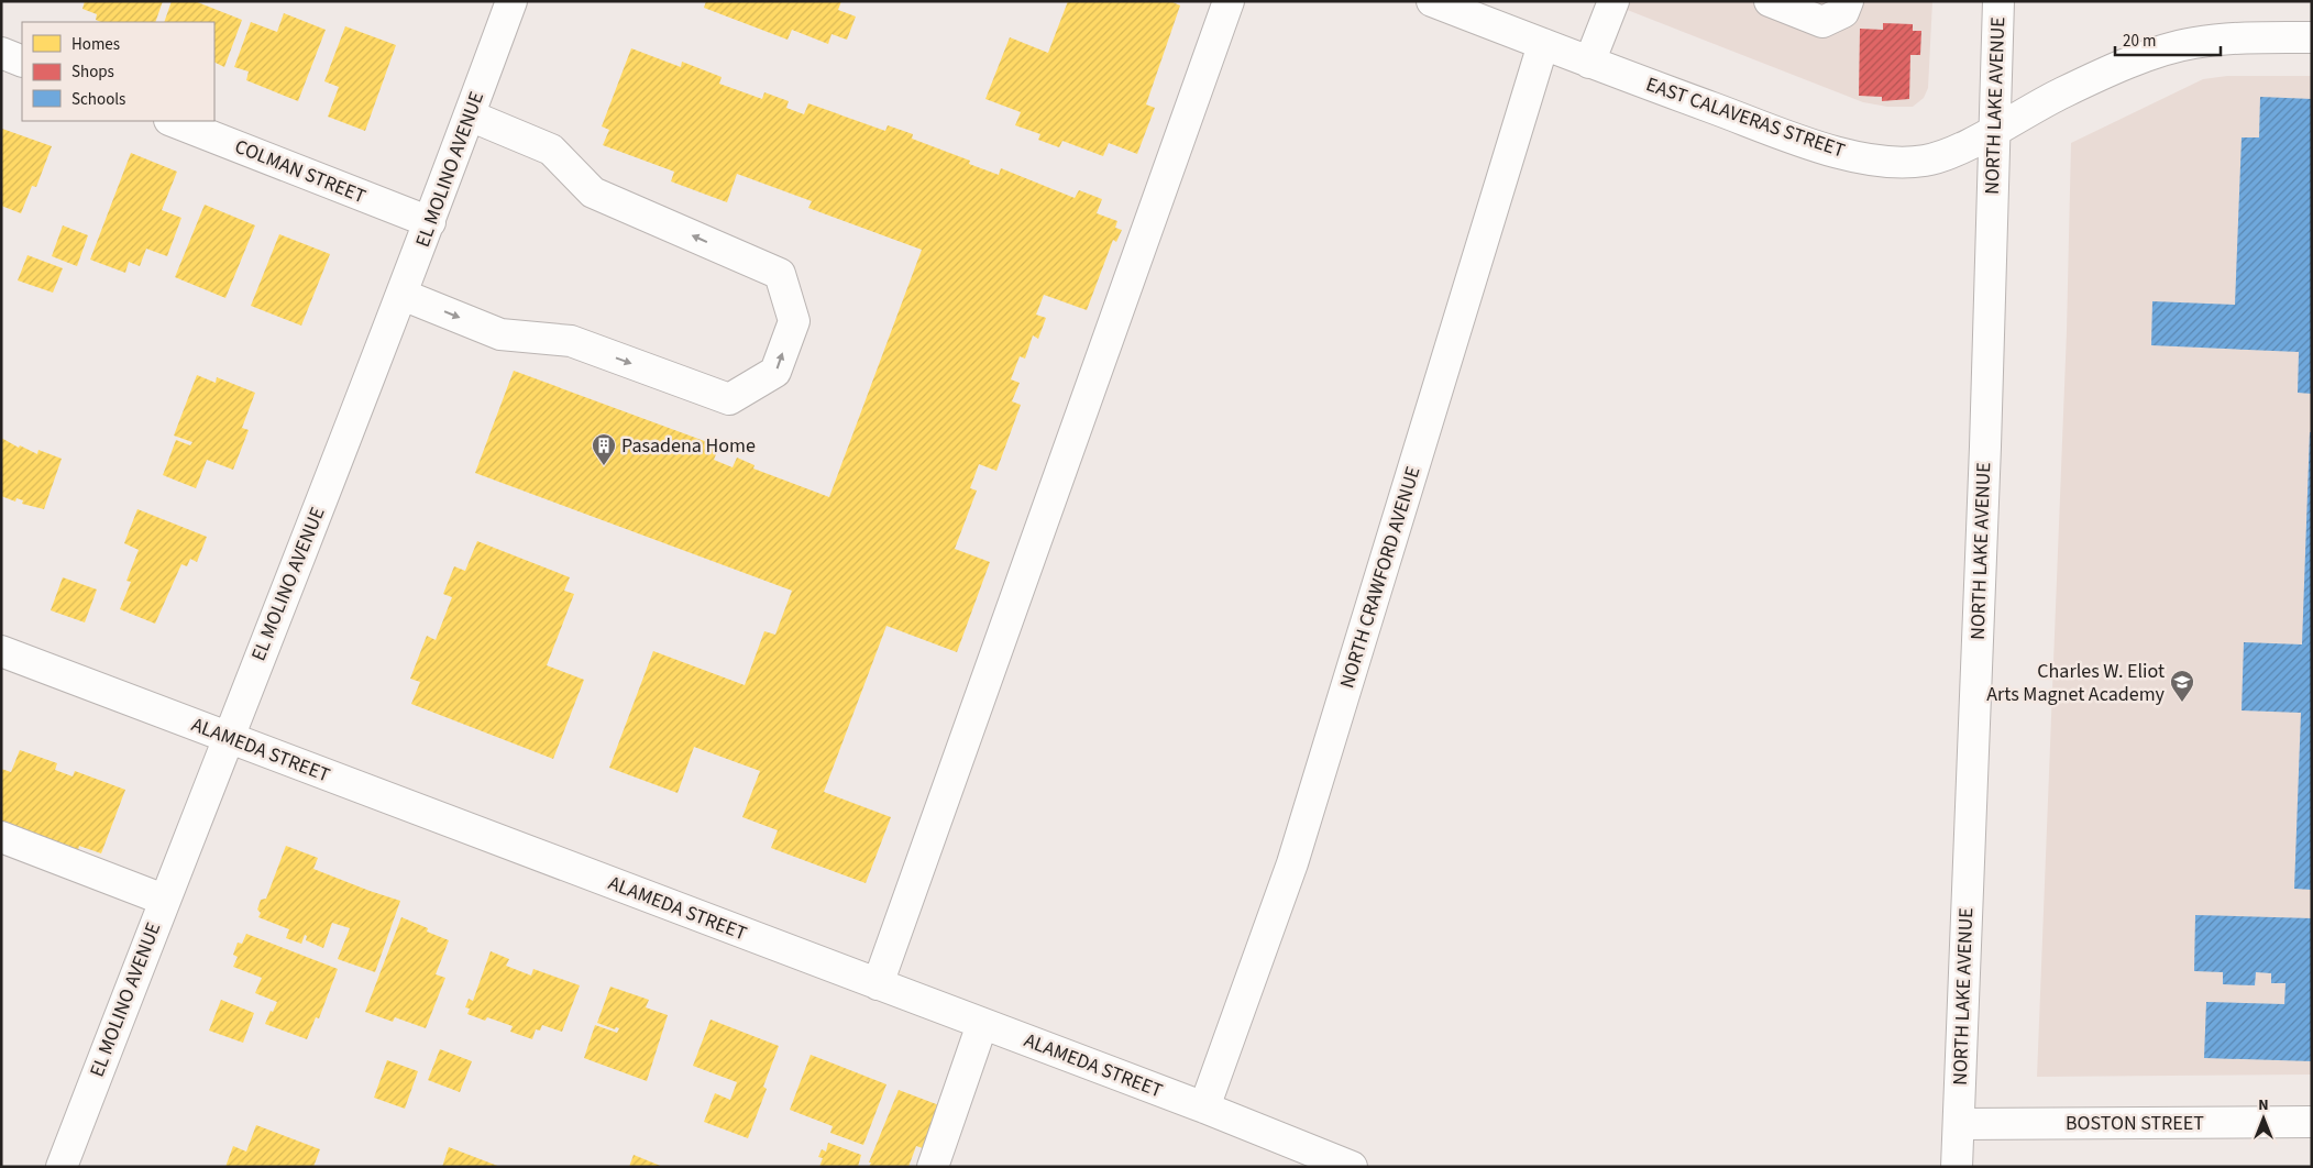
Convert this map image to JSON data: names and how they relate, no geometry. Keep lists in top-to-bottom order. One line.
{"streets":{"street":["NORTH LAKE AVENUE","EAST CALAVERAS STREET","EL MOLINO AVENUE","COLMAN STREET","NORTH CRAWFORD AVENUE","ALAMEDA STREET","BOSTON STREET"]},"crossings":[["NORTH LAKE AVENUE","EAST CALAVERAS STREET"],["NORTH LAKE AVENUE","BOSTON STREET"],["EAST CALAVERAS STREET","NORTH CRAWFORD AVENUE"],["EL MOLINO AVENUE","COLMAN STREET"],["EL MOLINO AVENUE","ALAMEDA STREET"],["NORTH CRAWFORD AVENUE","ALAMEDA STREET"]],"places":{"building":["Pasadena Home"],"school or university":["Charles W. Eliot Arts Magnet Academy"]},"legend":["Homes","Shops","Schools"],"scale_bar":"20 m","north":"top"}
